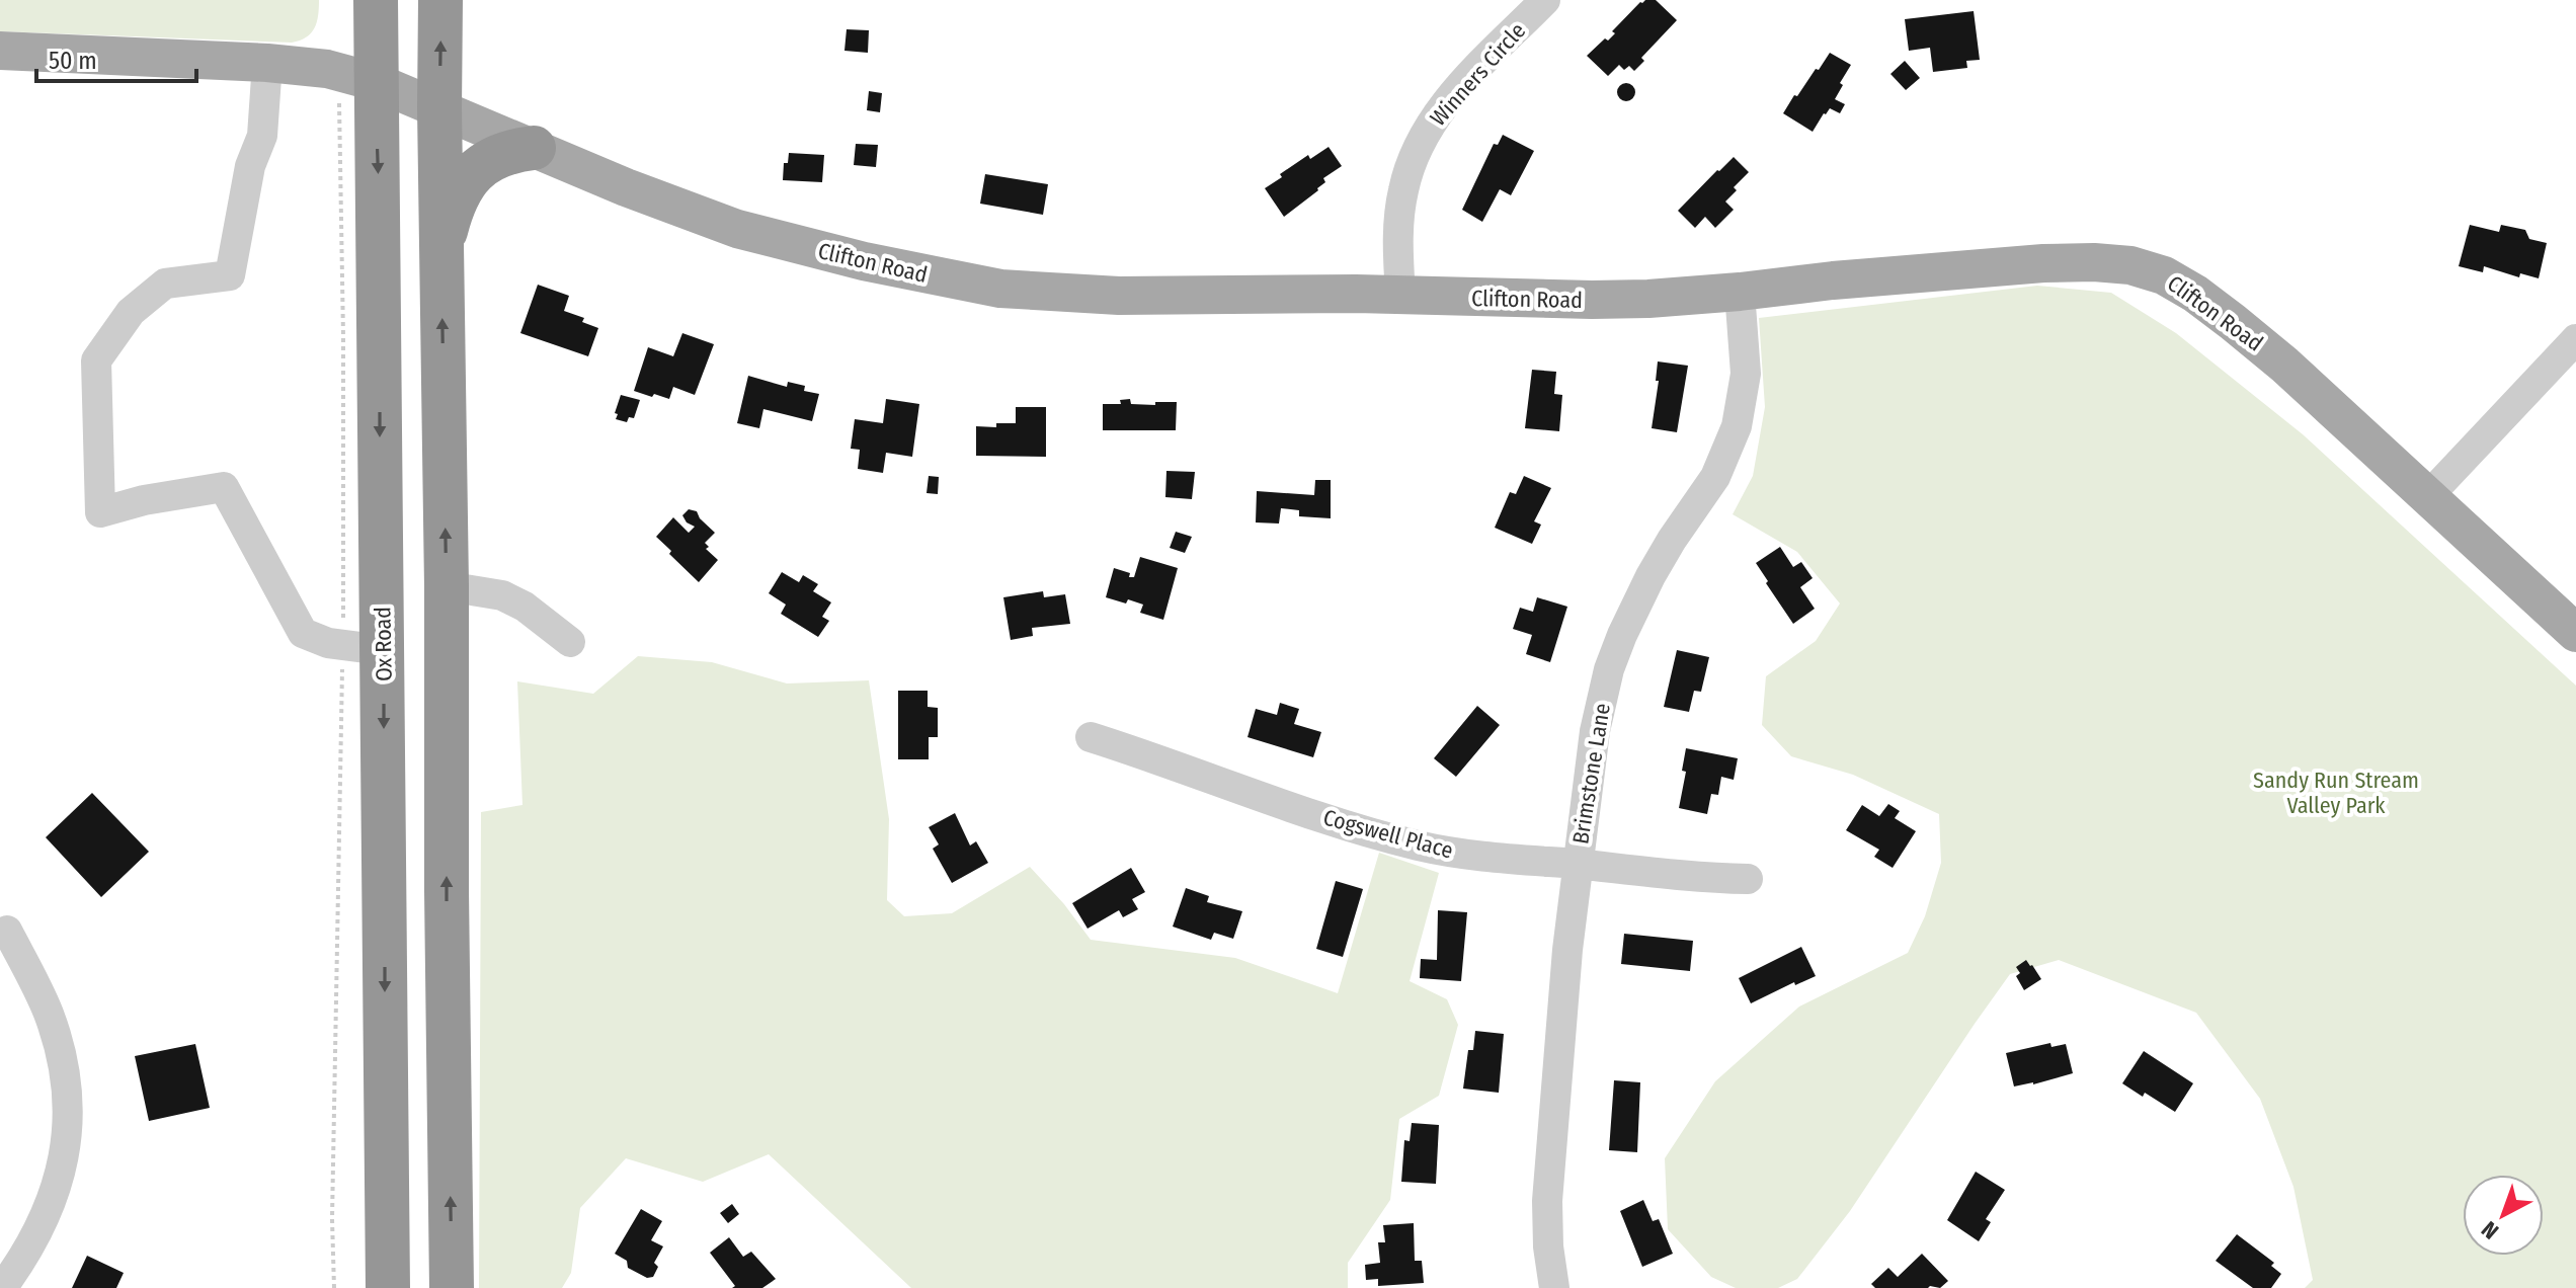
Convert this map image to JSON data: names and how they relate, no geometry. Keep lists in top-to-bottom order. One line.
{"streets":{"highway":["Ox Road"],"main road":["Clifton Road"],"street":["Winners Circle","Brimstone Lane","Cogswell Place"]},"crossings":[["Winners Circle","Clifton Road"],["Clifton Road","Ox Road"],["Clifton Road","Brimstone Lane"],["Brimstone Lane","Cogswell Place"]],"parks":["Sandy Run Stream Valley Park"],"scale_bar":"50 m","north":"bottom left"}
